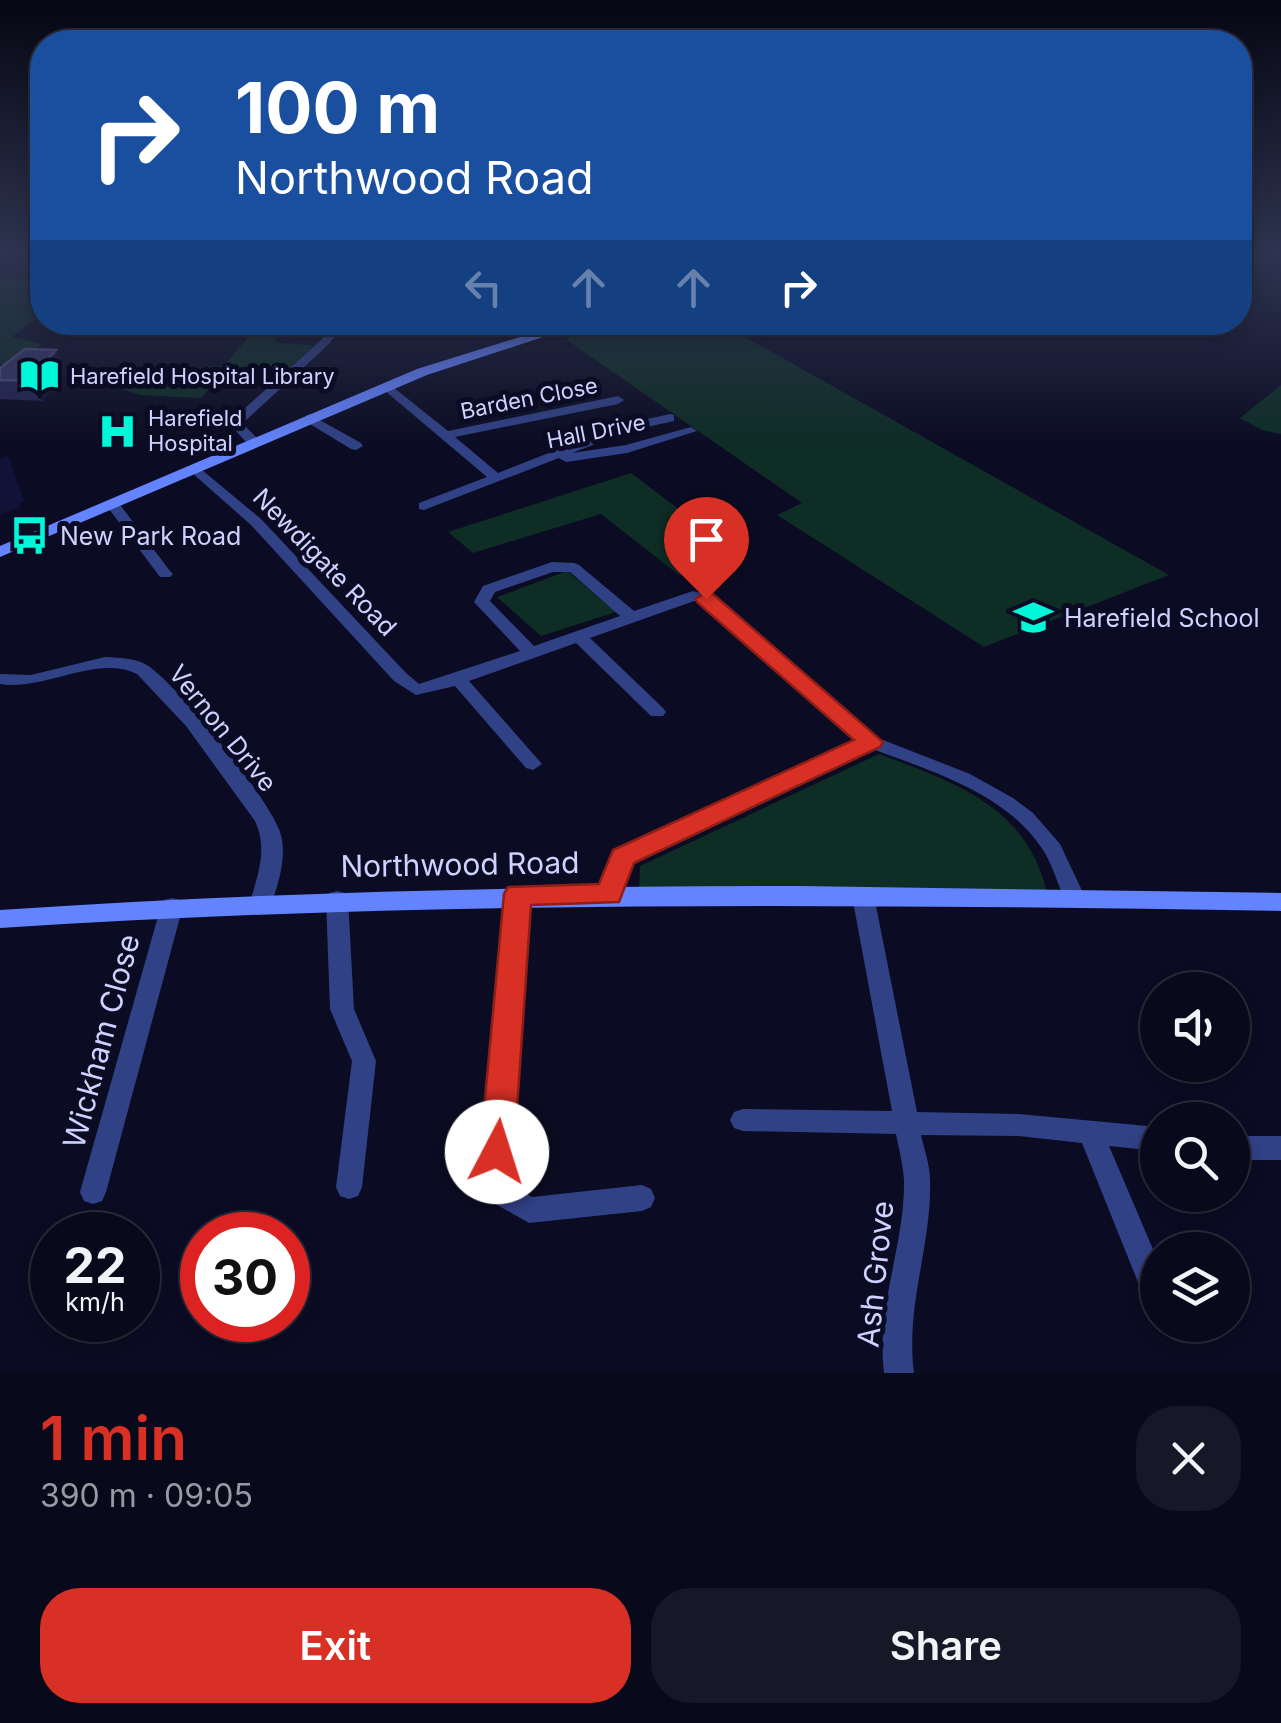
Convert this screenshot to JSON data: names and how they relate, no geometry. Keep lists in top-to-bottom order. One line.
{"streets":{"street":["Barden Close","Hall Drive","Newdigate Road","Vernon Drive","Northwood Road","Wickham Close","Ash Grove"]},"crossings":[["Vernon Drive","Northwood Road"],["Northwood Road","Wickham Close"],["Northwood Road","Ash Grove"]],"places":{"library":["Harefield Hospital Library"],"hospital":["Harefield Hospital"],"bus stop":["New Park Road"],"school or university":["Harefield School"]},"page":{"turn":["100 m","Northwood Road"],"speed":"22 km/h","limit":"30","heading":["1 min","390 m · 09:05"],"buttons":["Exit","Share"]}}
